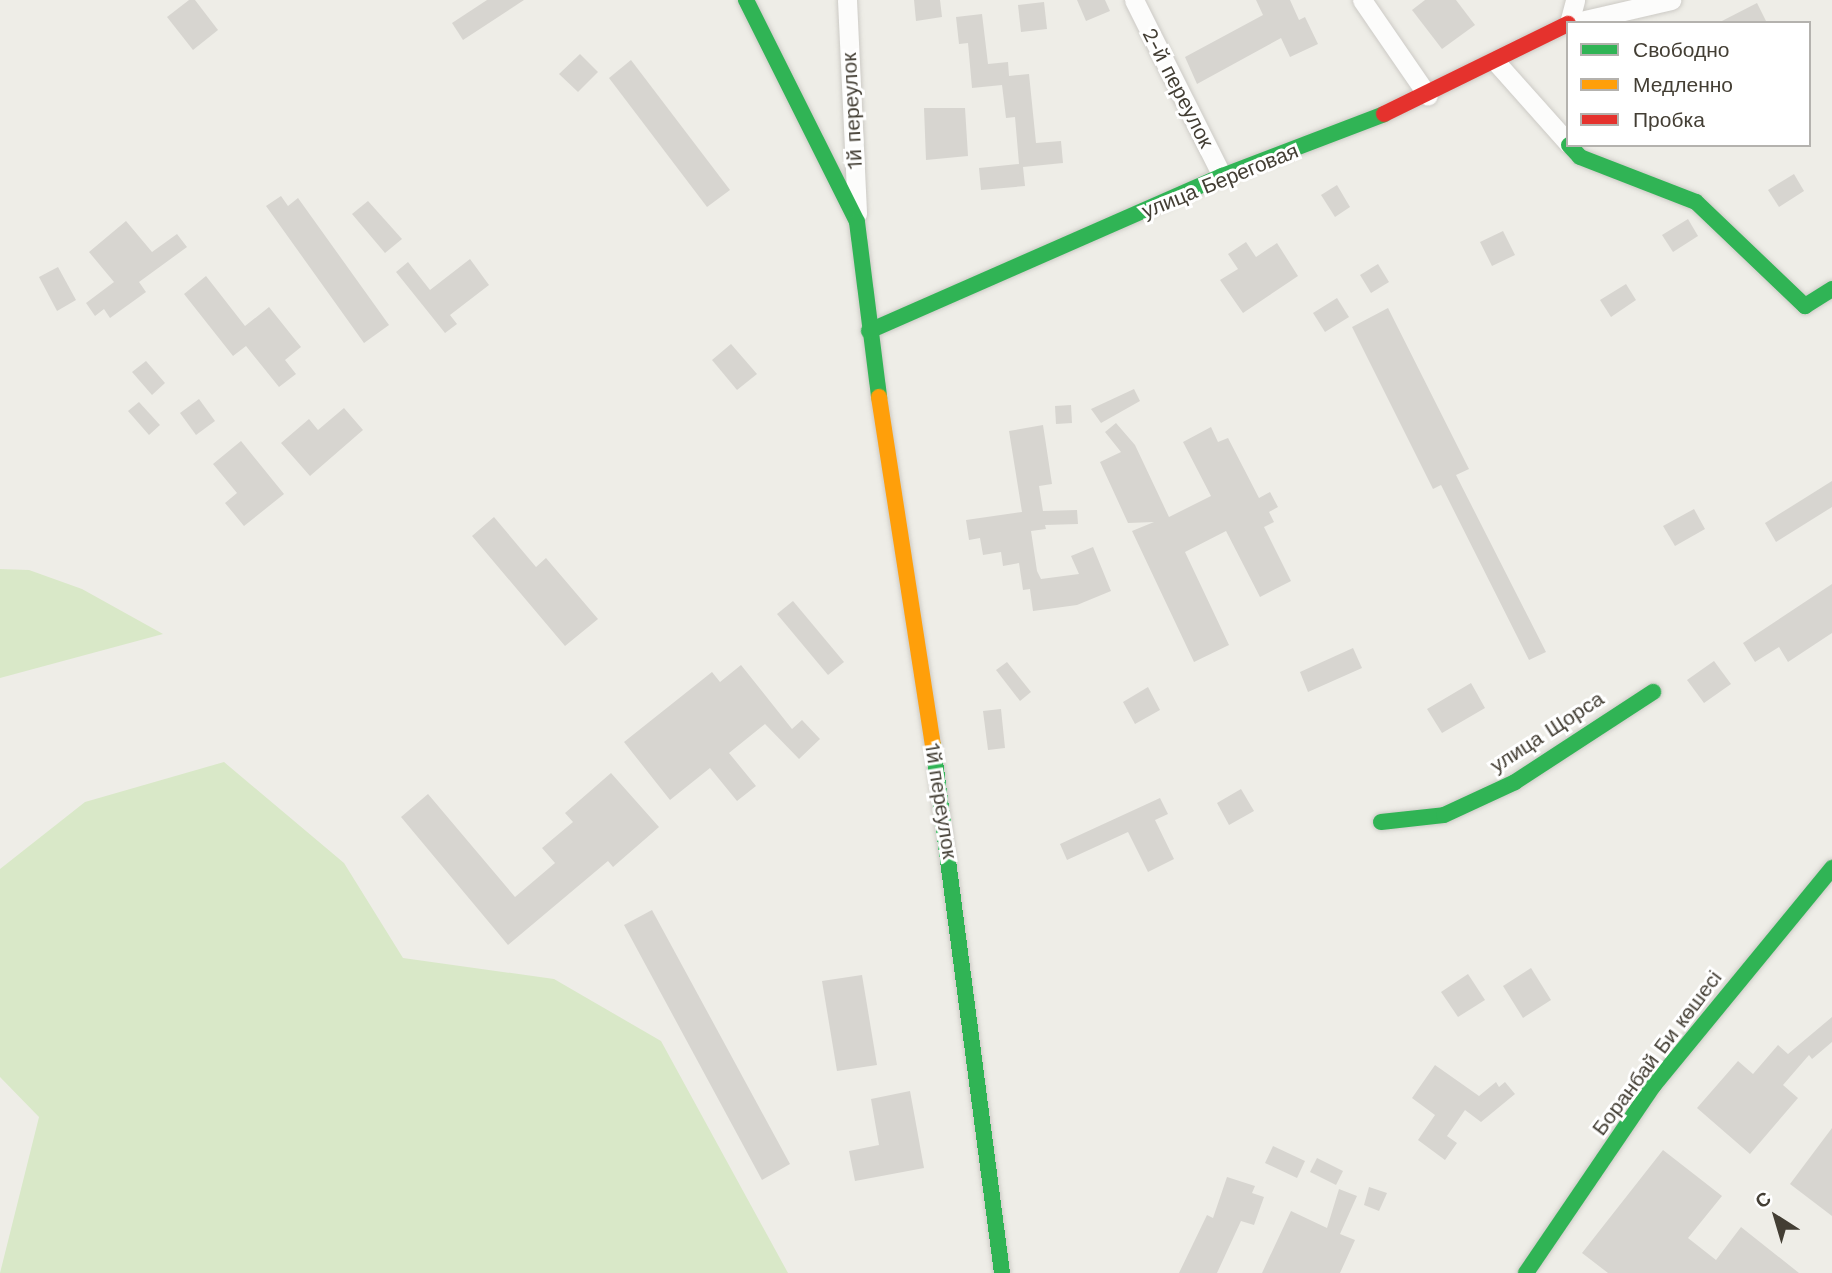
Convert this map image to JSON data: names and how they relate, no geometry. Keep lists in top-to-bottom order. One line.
{"streets":{"street":["2-й переулок","1й переулок","улица Береговая","улица Щорса","Боранбай Би көшесі"]},"crossings":[["2-й переулок","улица Береговая"],["1й переулок","улица Береговая"]],"legend":["Свободно","Медленно","Пробка"],"north":"top left"}
